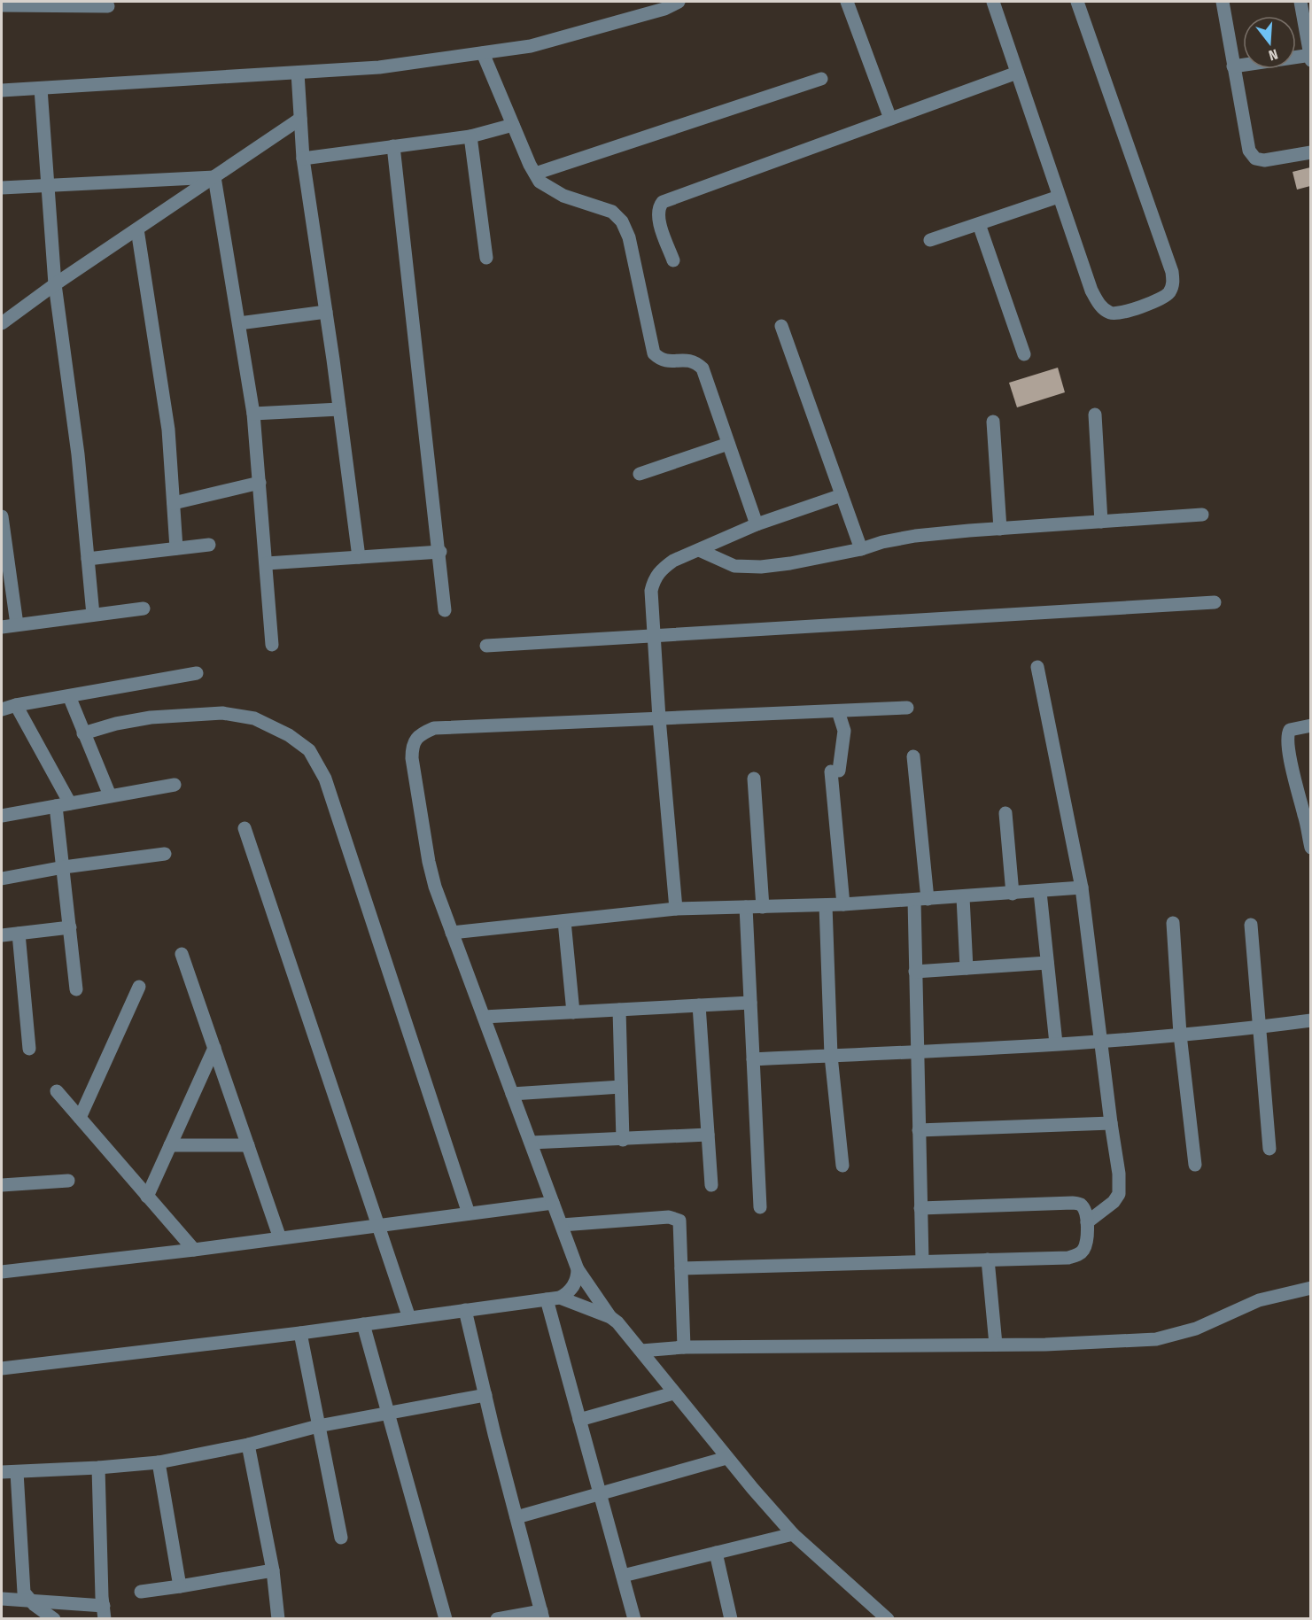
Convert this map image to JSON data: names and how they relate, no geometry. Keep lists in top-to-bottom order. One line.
{"north":"bottom"}
